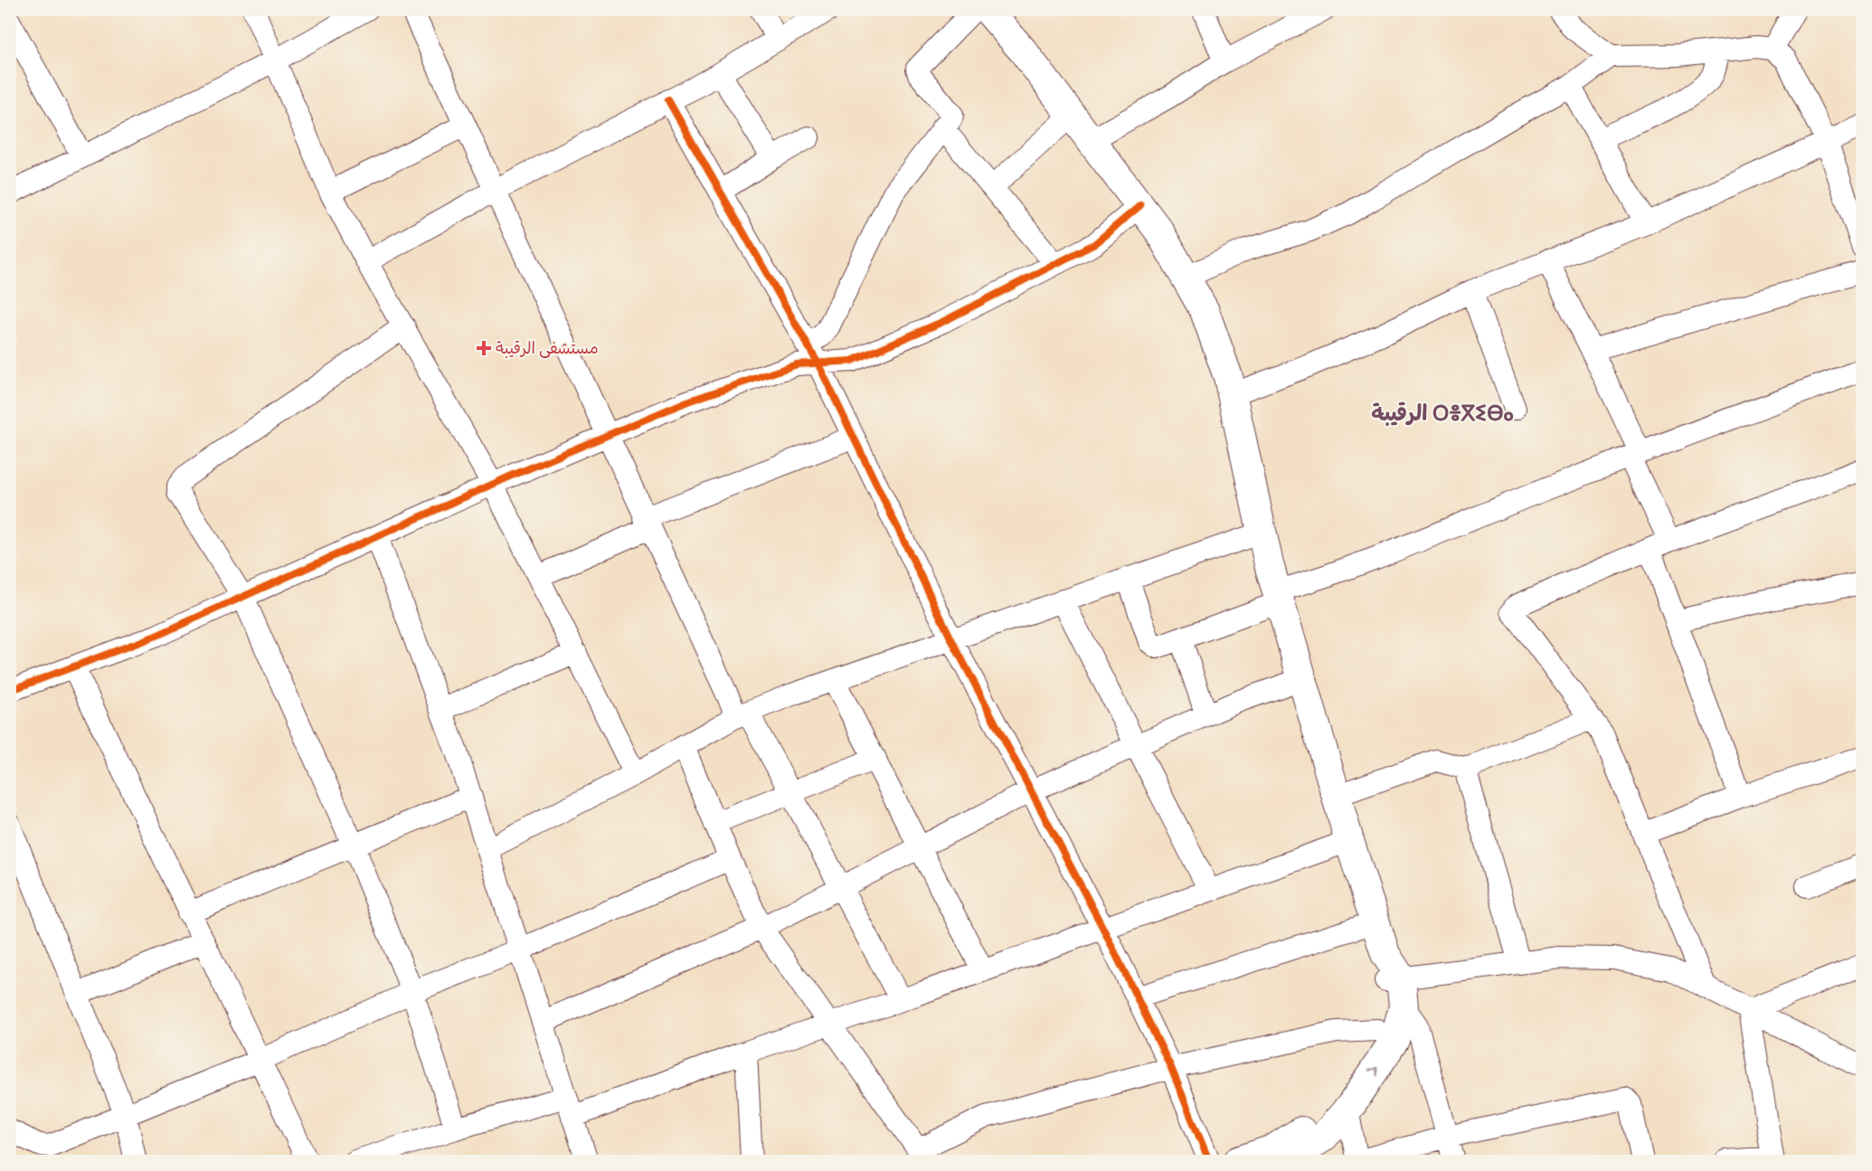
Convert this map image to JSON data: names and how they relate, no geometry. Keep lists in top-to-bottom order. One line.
{"districts":["الرقيبة ⵔⴻⴳⵉⴱⴰ"],"places":{"health":["مستشفى الرقيبة"]}}
